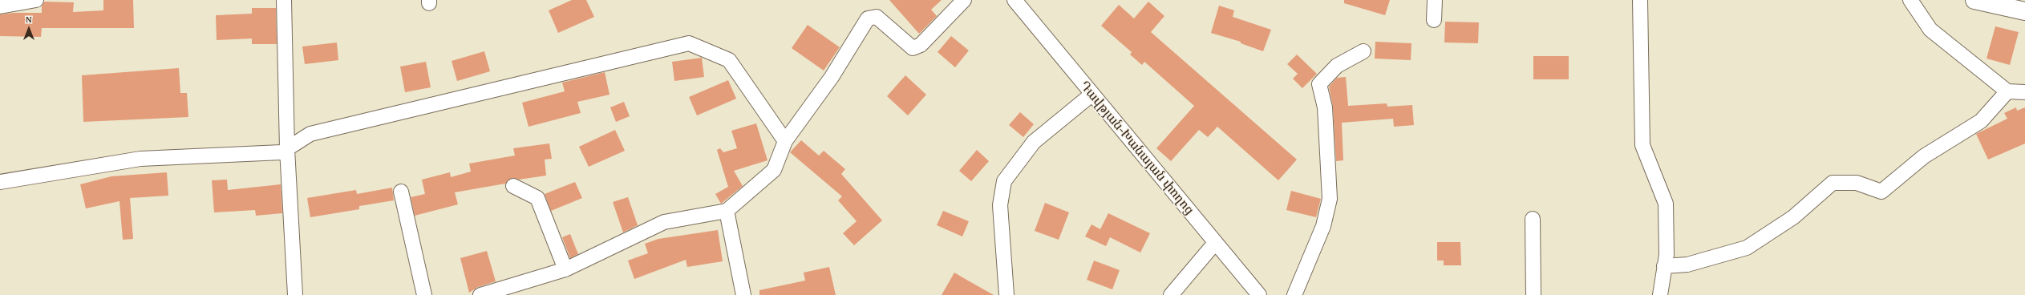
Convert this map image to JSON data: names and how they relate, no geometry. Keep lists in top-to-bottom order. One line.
{"streets":{"street":["Դավթյան-Խանայան փողոց"]},"north":"top"}
